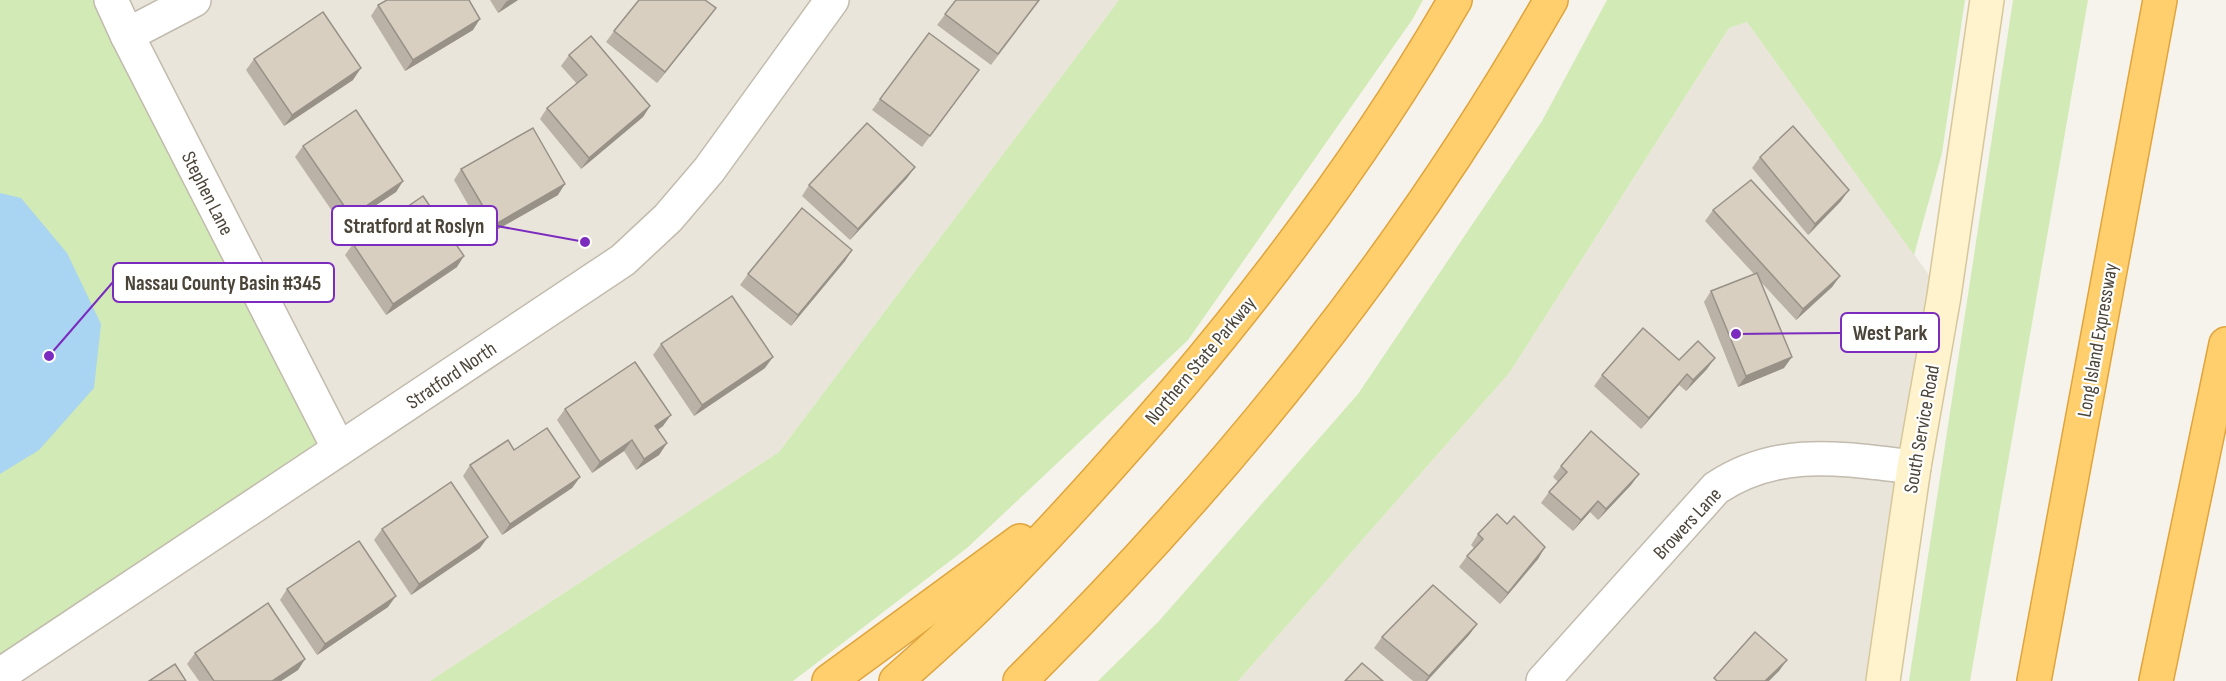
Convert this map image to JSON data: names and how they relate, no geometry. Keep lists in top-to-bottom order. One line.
{"streets":{"highway":["Long Island Expressway","Northern State Parkway"],"main road":["South Service Road"],"street":["Stephen Lane","Stratford North","Browers Lane"]},"crossings":[["Stephen Lane","Stratford North"],["South Service Road","Browers Lane"]],"places":["Stratford at Roslyn","West Park","Nassau County Basin #345"]}
